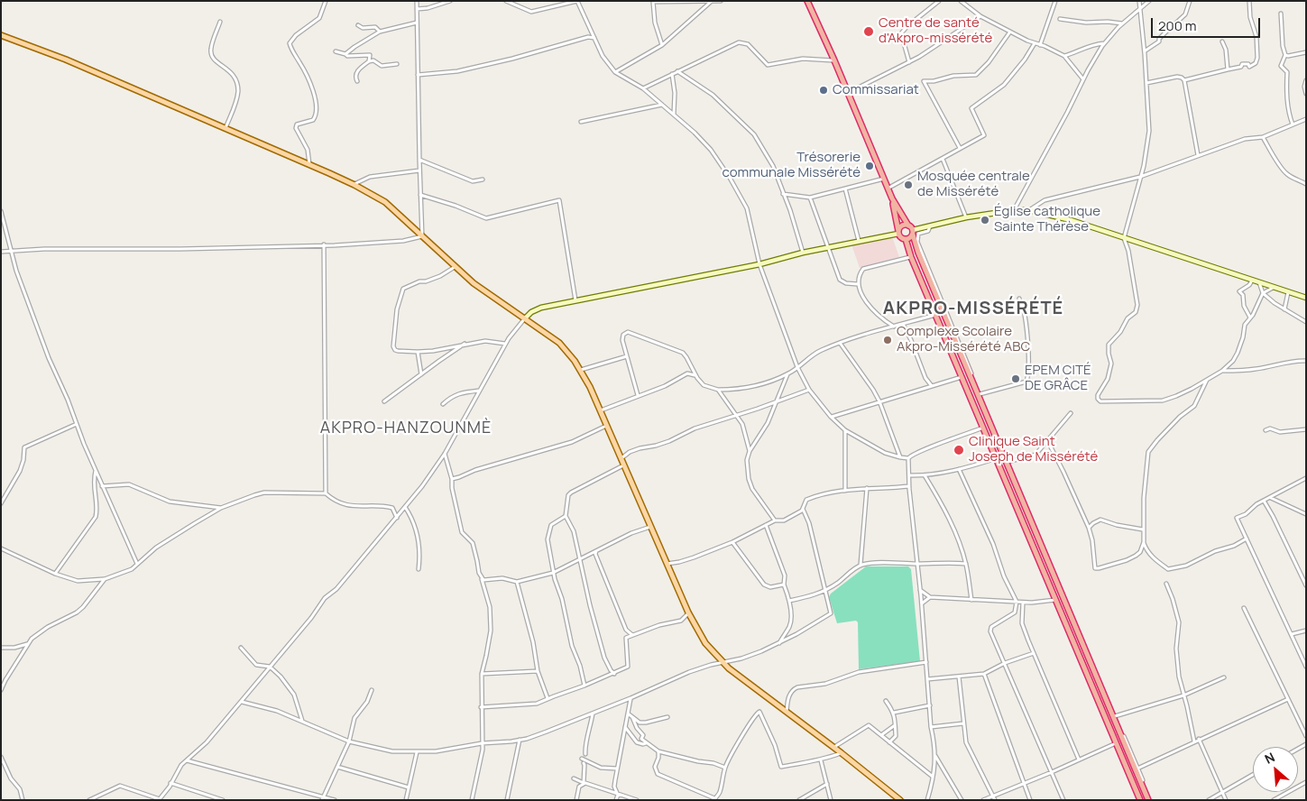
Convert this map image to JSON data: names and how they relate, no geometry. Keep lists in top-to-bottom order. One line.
{"districts":["AKPRO-MISSÉRÉTÉ","AKPRO-HANZOUNMÈ"],"places":["Centre de santé d'Akpro-missérété","Commissariat","Trésorerie communale Missérété","Mosquée centrale de Missérété","Église catholique Sainte Thérèse","Complexe Scolaire Akpro-Missérété ABC","EPEM CITÉ DE GRÂCE","Clinique Saint Joseph de Missérété"],"scale_bar":"200 m","north":"top left"}
